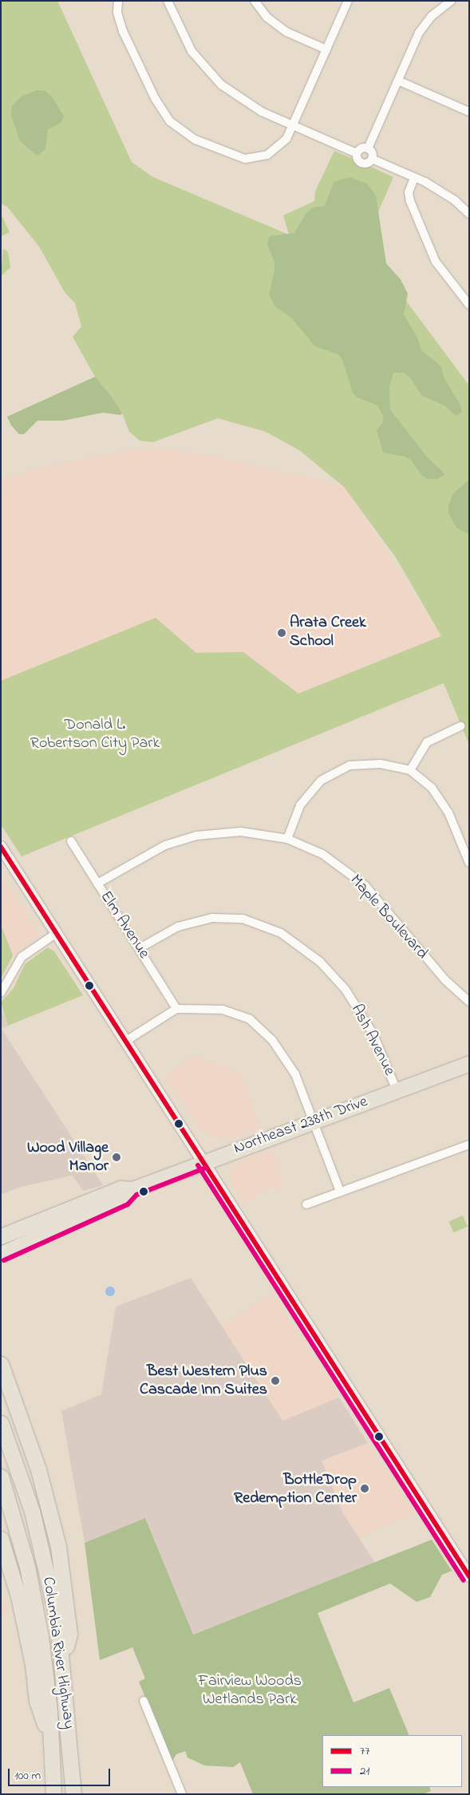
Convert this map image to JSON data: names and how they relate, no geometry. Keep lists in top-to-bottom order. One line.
{"streets":{"highway":["Northeast 238th Drive","Columbia River Highway"],"street":["Maple Boulevard","Elm Avenue","Ash Avenue"]},"crossings":[["Maple Boulevard","Elm Avenue"],["Elm Avenue","Ash Avenue"],["Ash Avenue","Northeast 238th Drive"]],"parks":["Donald L. Robertson City Park","Fairview Woods Wetlands Park"],"places":["Arata Creek School","Wood Village Manor","Best Western Plus Cascade Inn Suites","BottleDrop Redemption Center"],"lines":["transit line 77","transit line 21"],"legend":["77","21"],"scale_bar":"100 m"}
